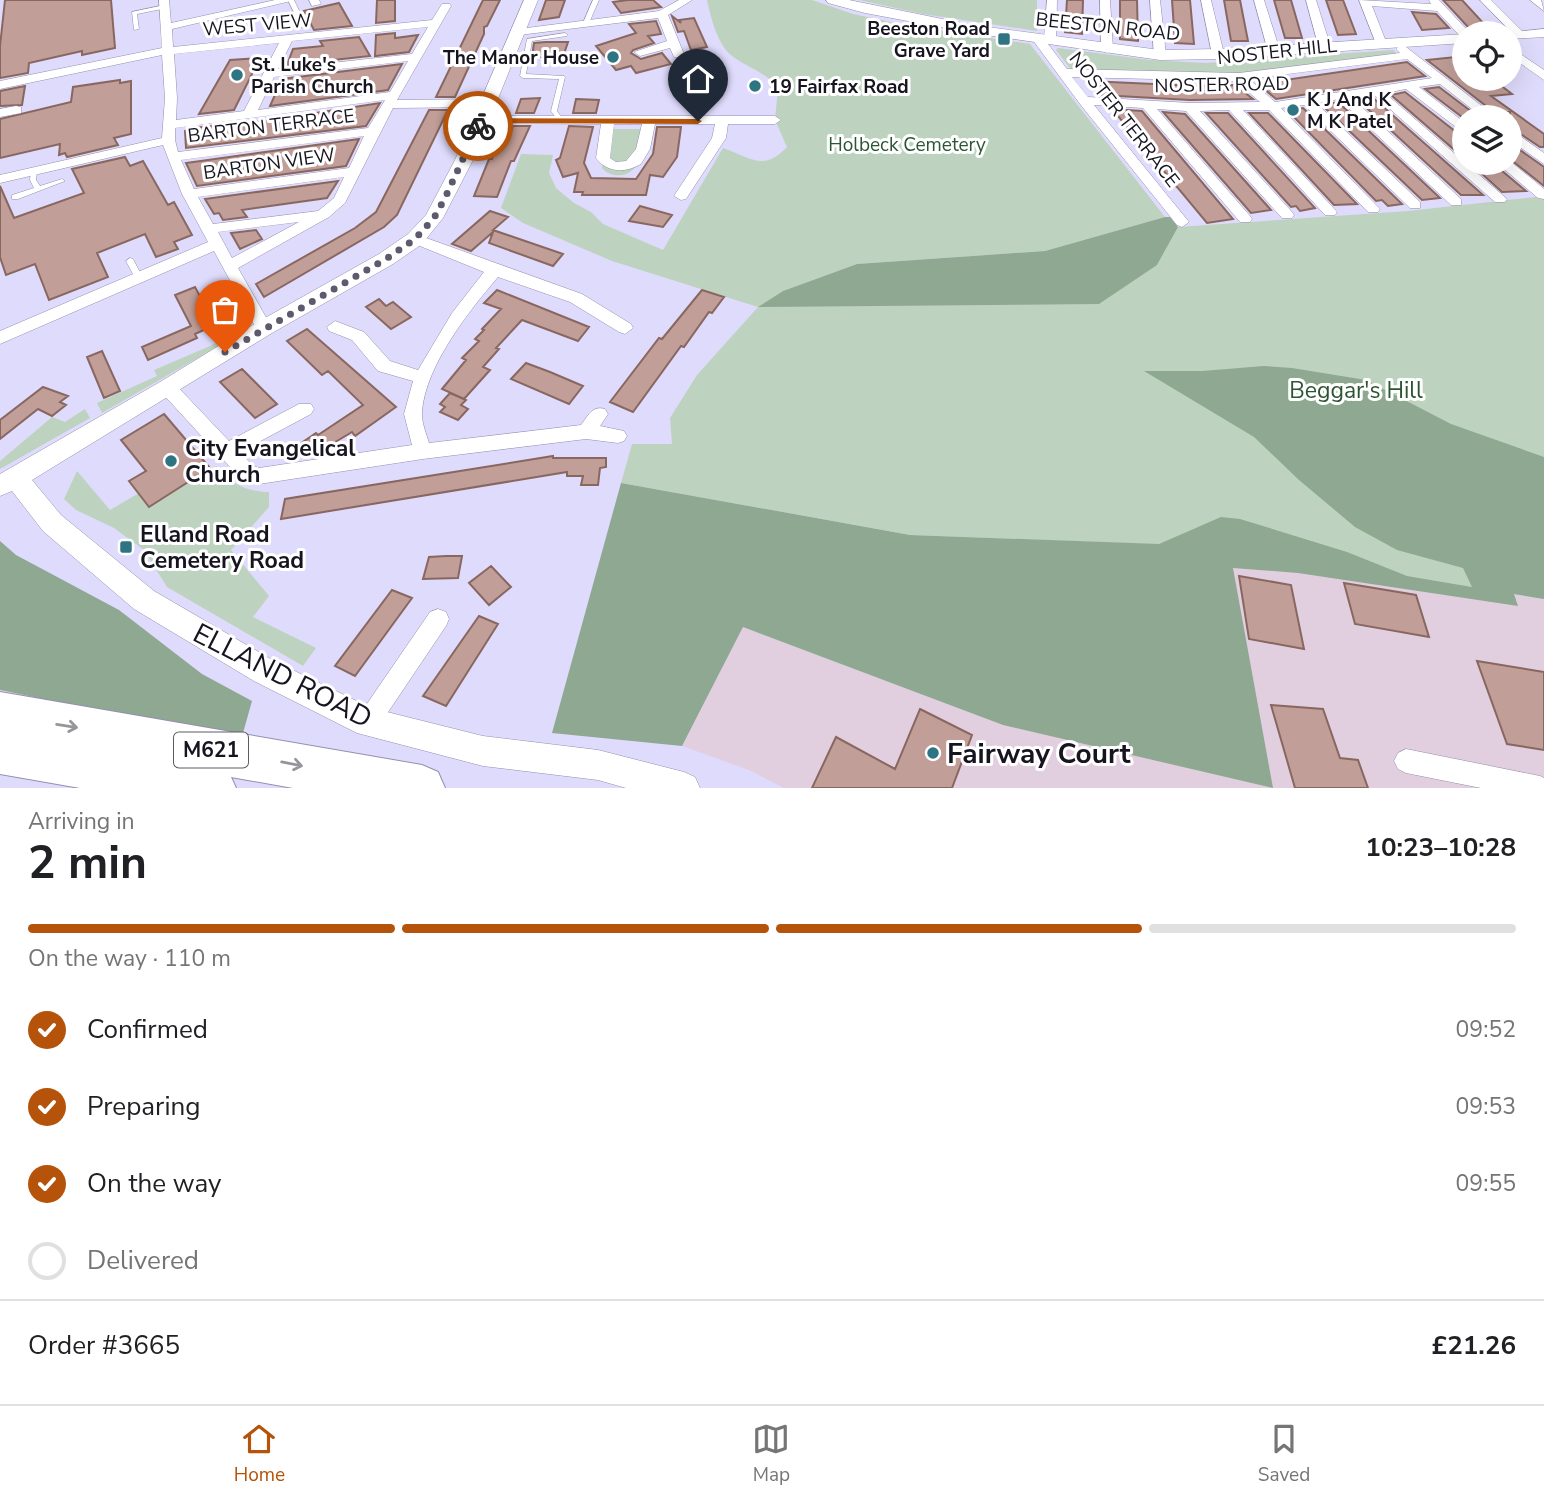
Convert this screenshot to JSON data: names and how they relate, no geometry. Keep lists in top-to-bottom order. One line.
{"streets":{"highway":["M621"],"street":["WEST VIEW","BEESTON ROAD","NOSTER HILL","NOSTER ROAD","NOSTER TERRACE","BARTON TERRACE","BARTON VIEW","ELLAND ROAD"]},"crossings":[["BEESTON ROAD","NOSTER TERRACE"],["NOSTER HILL","NOSTER TERRACE"],["NOSTER ROAD","NOSTER TERRACE"]],"parks":["Holbeck Cemetery","Beggar's Hill"],"places":{"transit":["Beeston Road Grave Yard","Elland Road Cemetery Road"],"other":["The Manor House","St. Luke's Parish Church","19 Fairfax Road","K J And K M K Patel","City Evangelical Church","Fairway Court"]},"page":{"heading":["2 min","Arriving in","10:23–10:28"],"panel":["Order #3665","£21.26"],"bar":"On the way · 110 m","list":[["Confirmed","09:52"],["Preparing","09:53"],["On the way","09:55"],"Delivered"],"tabs":["Home","Map","Saved"]}}
